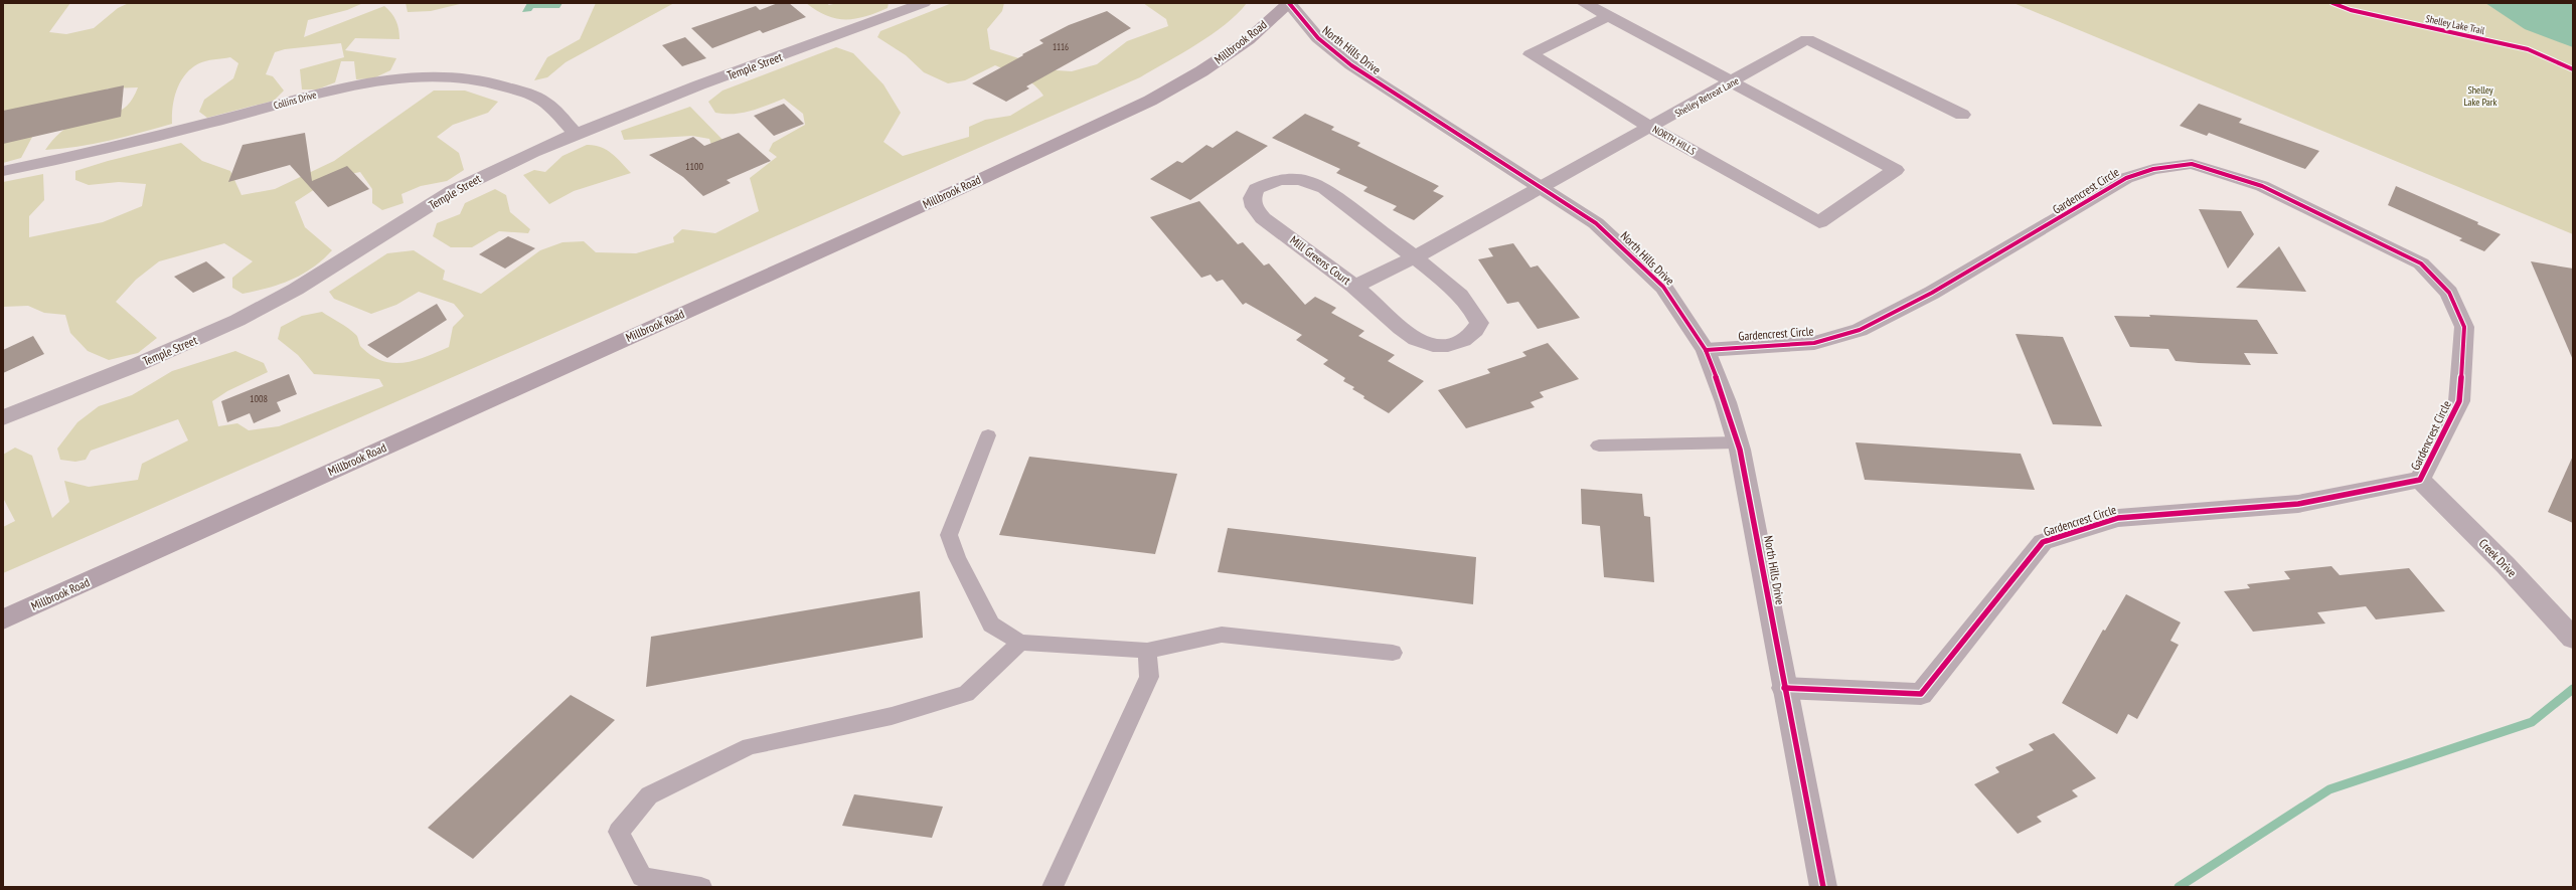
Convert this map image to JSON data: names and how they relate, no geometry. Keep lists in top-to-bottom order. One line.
{"streets":{"main road":["Millbrook Road","North Hills Drive"],"street":["Temple Street","Shelley Retreat Lane","Collins Drive","NORTH HILLS","Gardencrest Circle","Mill Greens Court","Creek Drive"],"cycle path":["Shelley Lake Trail"]},"crossings":[["Millbrook Road","North Hills Drive"],["North Hills Drive","Shelley Retreat Lane"],["North Hills Drive","Gardencrest Circle"],["Temple Street","Collins Drive"],["Shelley Retreat Lane","NORTH HILLS"],["Gardencrest Circle","Creek Drive"]],"parks":["Shelley Lake Park"],"house_numbers":["1116","1100","1008"]}
